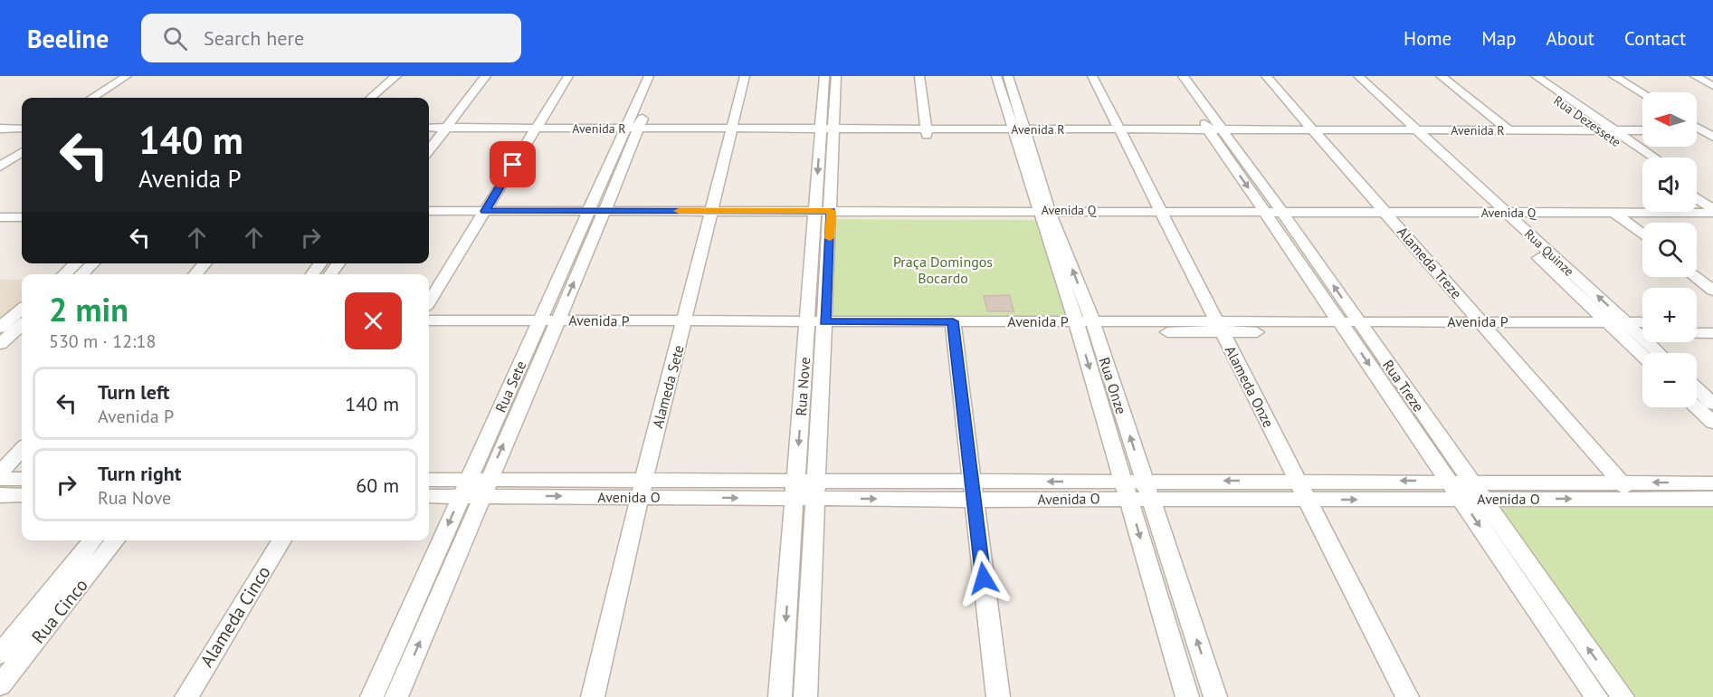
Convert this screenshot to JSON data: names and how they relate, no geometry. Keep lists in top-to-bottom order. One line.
{"streets":{"street":["Rua Dezessete","Avenida R","Avenida Q","Rua Quinze","Alameda Treze","Avenida P","Rua Onze","Rua Treze","Rua Sete","Alameda Sete","Rua Nove","Alameda Onze","Avenida O","Rua Cinco","Alameda Cinco"]},"crossings":[["Rua Dezessete","Avenida R"],["Avenida R","Rua Quinze"],["Avenida R","Alameda Treze"],["Avenida R","Rua Onze"],["Avenida R","Rua Treze"],["Avenida R","Rua Sete"],["Avenida R","Alameda Sete"],["Avenida R","Rua Nove"],["Avenida R","Alameda Onze"],["Avenida Q","Rua Quinze"],["Avenida Q","Alameda Treze"],["Avenida Q","Rua Onze"],["Avenida Q","Rua Treze"],["Avenida Q","Rua Sete"],["Avenida Q","Alameda Sete"],["Avenida Q","Rua Nove"],["Avenida Q","Alameda Onze"],["Rua Quinze","Avenida P"],["Alameda Treze","Avenida P"],["Alameda Treze","Avenida O"],["Avenida P","Rua Onze"],["Avenida P","Rua Treze"],["Avenida P","Rua Sete"],["Avenida P","Alameda Sete"],["Avenida P","Rua Nove"],["Avenida P","Alameda Onze"],["Rua Onze","Avenida O"],["Rua Treze","Avenida O"],["Rua Sete","Avenida O"],["Alameda Sete","Avenida O"],["Rua Nove","Avenida O"],["Alameda Onze","Avenida O"]],"parks":["Praça Domingos Bocardo"],"north":"left","page":{"header":"Beeline","search":"Search here","nav":["Home","Map","About","Contact"],"map_buttons":["+","−"],"turn":["140 m","Avenida P"],"heading":["2 min","530 m · 12:18"],"list":[{"name":"Turn left","note":"Avenida P","value":"140 m"},{"name":"Turn right","note":"Rua Nove","value":"60 m"}]}}
